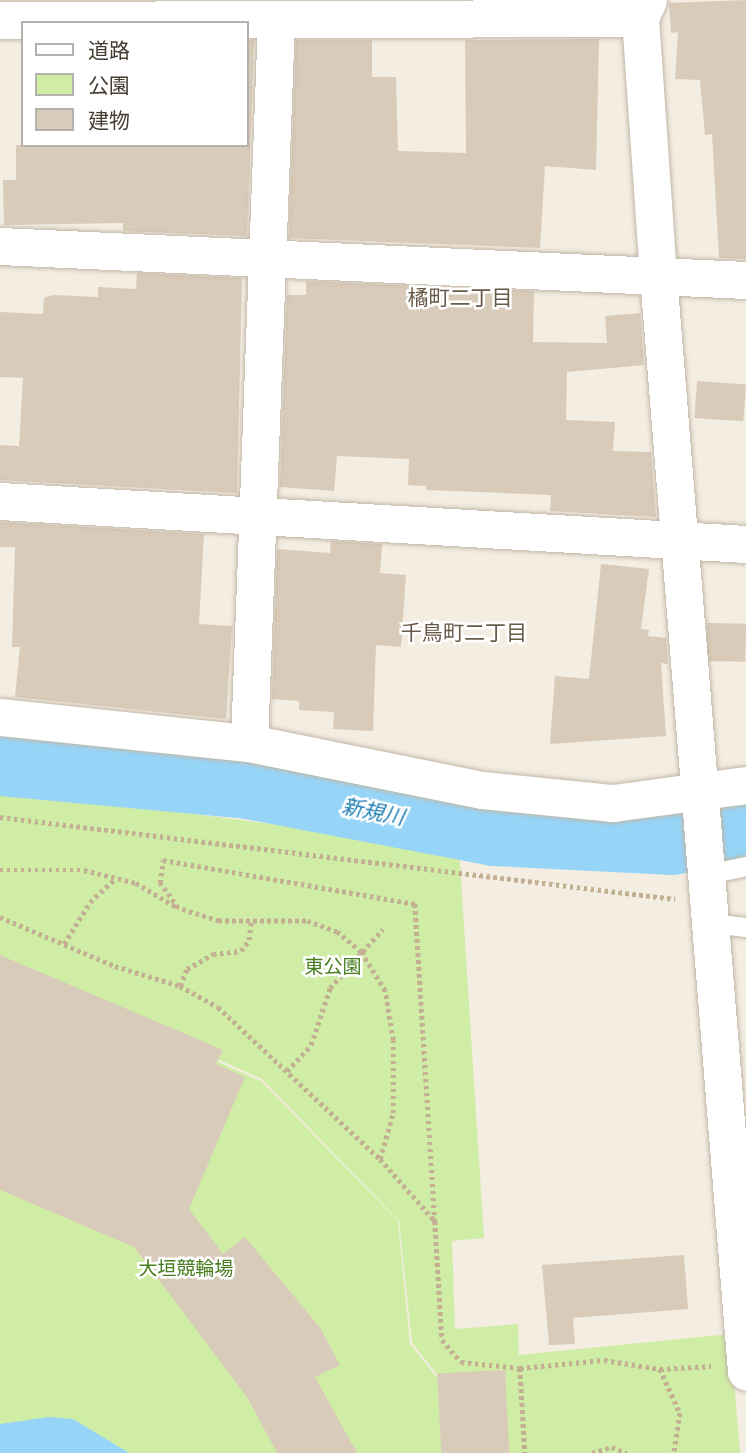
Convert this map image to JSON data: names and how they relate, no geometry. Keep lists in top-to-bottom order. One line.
{"districts":["橘町二丁目","千鳥町二丁目"],"water":["新規川"],"parks":["東公園","大垣競輪場"],"legend":["道路","公園","建物"]}
